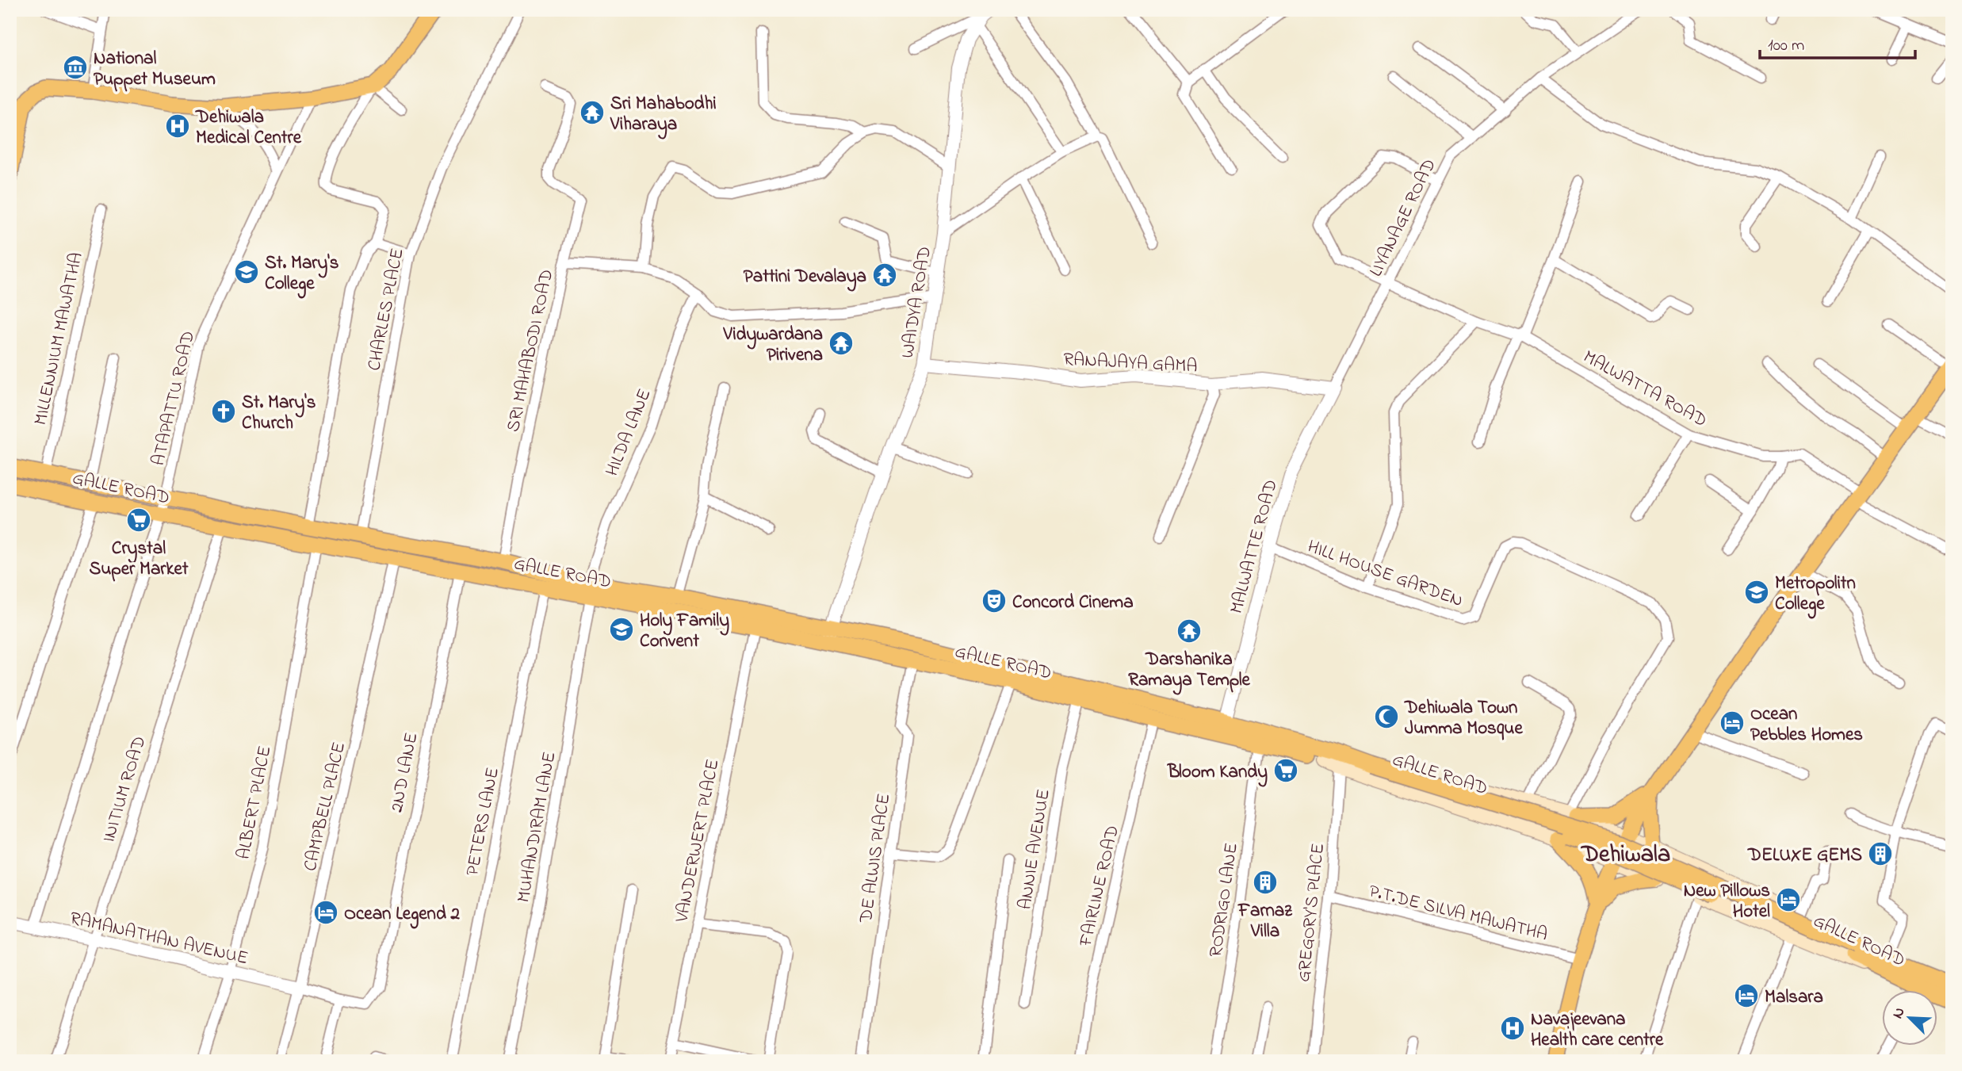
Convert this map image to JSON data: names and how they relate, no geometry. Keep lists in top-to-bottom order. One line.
{"streets":{"main road":["GALLE ROAD"],"street":["LIYANAGE ROAD","WAIDYA ROAD","CHARLES PLACE","MILLENNIUM MAWATHA","SRI MAHABODI ROAD","RANAJAYA GAMA","MALWATTA ROAD","ATAPATTU ROAD","HILDA LANE","MALWATTE ROAD","HILL HOUSE GARDEN","2ND LANE","INITIUM ROAD","ALBERT PLACE","CAMPBELL PLACE","PETERS LANE","MUHANDIRAM LANE","VANDERWERT PLACE","ANNIE AVENUE","DE ALWIS PLACE","FAIRLINE ROAD","RODRIGO LANE","P.T.DE SILVA MAWATHA","GREGORY'S PLACE","RAMANATHAN AVENUE"]},"crossings":[["LIYANAGE ROAD","RANAJAYA GAMA"],["LIYANAGE ROAD","MALWATTA ROAD"],["LIYANAGE ROAD","MALWATTE ROAD"],["WAIDYA ROAD","SRI MAHABODI ROAD"],["WAIDYA ROAD","RANAJAYA GAMA"],["WAIDYA ROAD","GALLE ROAD"],["CHARLES PLACE","GALLE ROAD"],["MILLENNIUM MAWATHA","GALLE ROAD"],["SRI MAHABODI ROAD","HILDA LANE"],["SRI MAHABODI ROAD","GALLE ROAD"],["RANAJAYA GAMA","MALWATTE ROAD"],["ATAPATTU ROAD","GALLE ROAD"],["ATAPATTU ROAD","RAMANATHAN AVENUE"],["HILDA LANE","GALLE ROAD"],["HILDA LANE","MUHANDIRAM LANE"],["GALLE ROAD","MALWATTE ROAD"],["GALLE ROAD","2ND LANE"],["GALLE ROAD","INITIUM ROAD"],["GALLE ROAD","ALBERT PLACE"],["GALLE ROAD","CAMPBELL PLACE"],["GALLE ROAD","PETERS LANE"],["GALLE ROAD","MUHANDIRAM LANE"],["GALLE ROAD","VANDERWERT PLACE"],["GALLE ROAD","ANNIE AVENUE"],["GALLE ROAD","DE ALWIS PLACE"],["GALLE ROAD","FAIRLINE ROAD"],["GALLE ROAD","RODRIGO LANE"],["GALLE ROAD","GREGORY'S PLACE"],["MALWATTE ROAD","HILL HOUSE GARDEN"],["INITIUM ROAD","RAMANATHAN AVENUE"],["ALBERT PLACE","RAMANATHAN AVENUE"],["CAMPBELL PLACE","RAMANATHAN AVENUE"],["P.T.DE SILVA MAWATHA","GREGORY'S PLACE"]],"districts":["Dehiwala"],"places":{"museum":["National Puppet Museum"],"temple":["Sri Mahabodhi Viharaya","Pattini Devalaya","Vidywardana Pirivena","Darshanika Ramaya Temple"],"hospital":["Dehiwala Medical Centre","Navajeevana Health care centre"],"school or university":["St. Mary's College","Metropolitn College","Holy Family Convent"],"church":["St. Mary's Church"],"supermarket":["Crystal Super Market","Bloom Kandy"],"theatre":["Concord Cinema"],"mosque":["Dehiwala Town Jumma Mosque"],"hotel":["Ocean Pebbles Homes","New Pillows Hotel","Ocean Legend 2","Malsara"],"building":["DELUXE GEMS","Farnaz Villa"]},"scale_bar":"100 m","north":"top left"}
